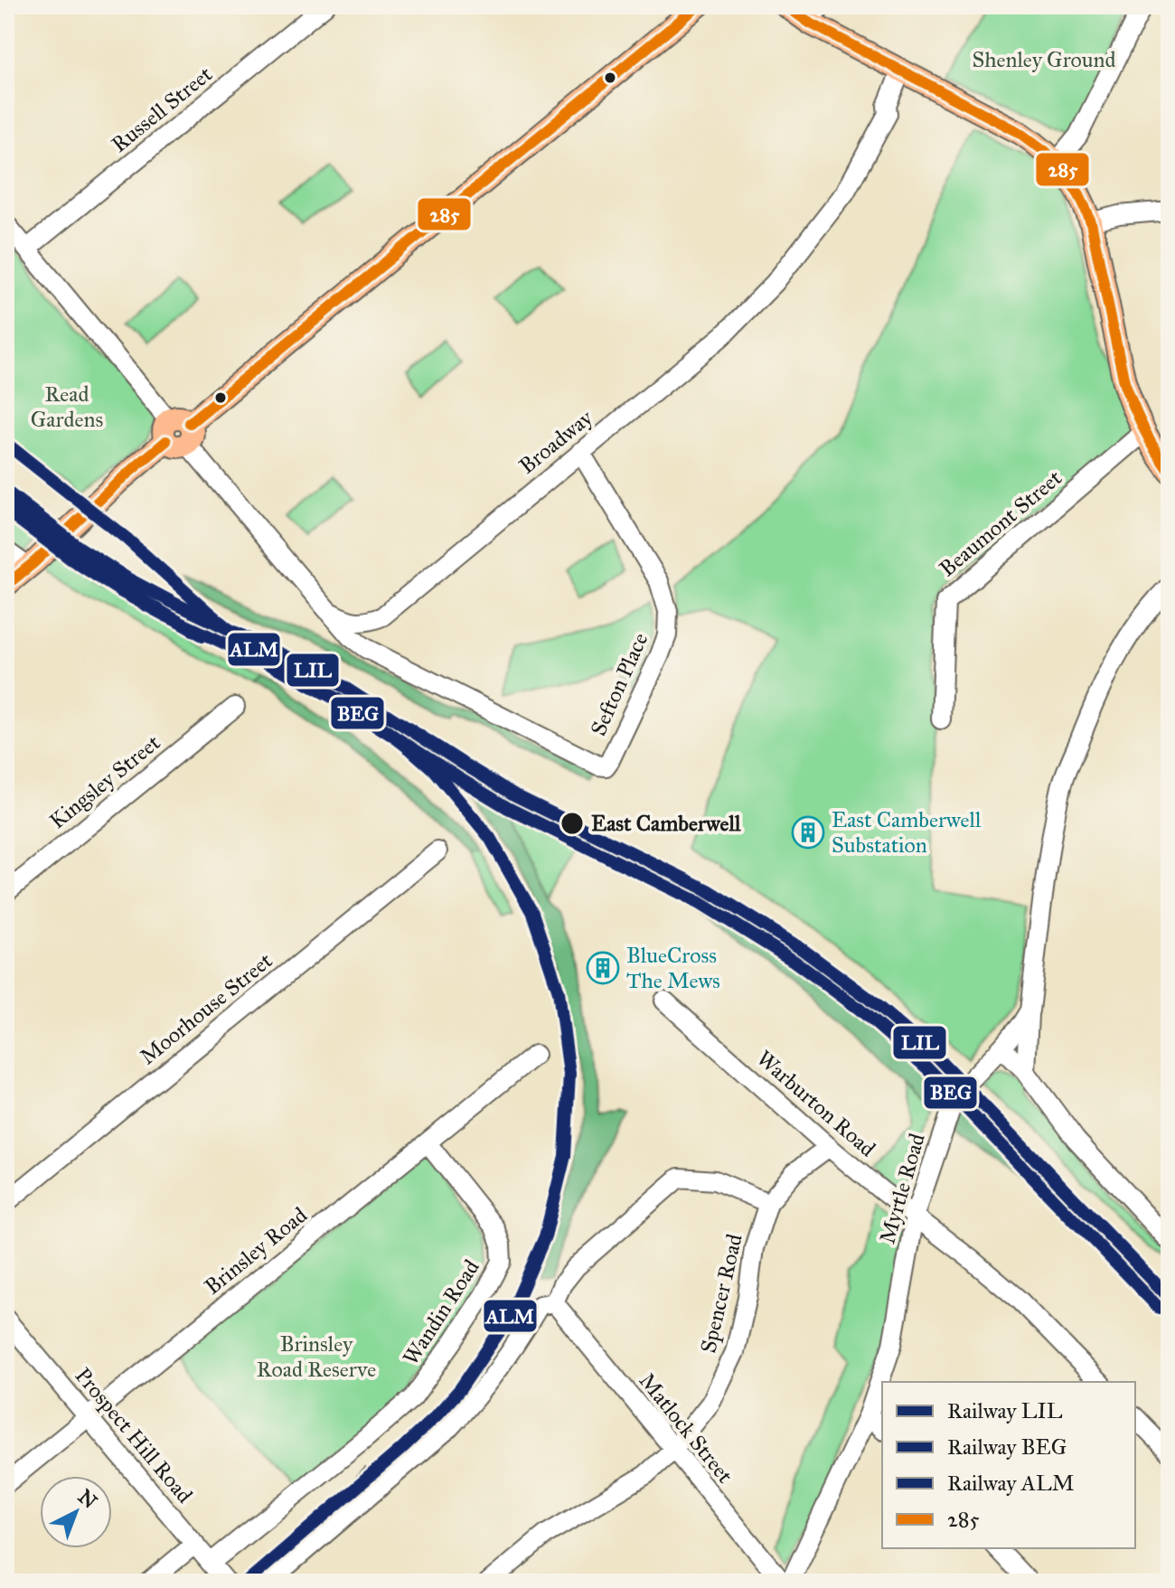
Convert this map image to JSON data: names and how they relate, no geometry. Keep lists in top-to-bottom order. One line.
{"streets":{"street":["Russell Street","Broadway","Beaumont Street","Sefton Place","Kingsley Street","Moorhouse Street","Warburton Road","Myrtle Road","Brinsley Road","Spencer Road","Wandin Road","Matlock Street","Prospect Hill Road"]},"crossings":[["Broadway","Sefton Place"],["Warburton Road","Myrtle Road"],["Warburton Road","Spencer Road"],["Brinsley Road","Wandin Road"],["Brinsley Road","Prospect Hill Road"],["Spencer Road","Matlock Street"],["Wandin Road","Prospect Hill Road"]],"parks":["Shenley Ground","Read Gardens","Brinsley Road Reserve"],"places":{"other":["East Camberwell"],"building":["East Camberwell Substation","BlueCross The Mews"]},"lines":["transit line 285","rail line ALM","rail line LIL","rail line BEG"],"legend":["Railway LIL","Railway BEG","Railway ALM","285"],"north":"top right"}
